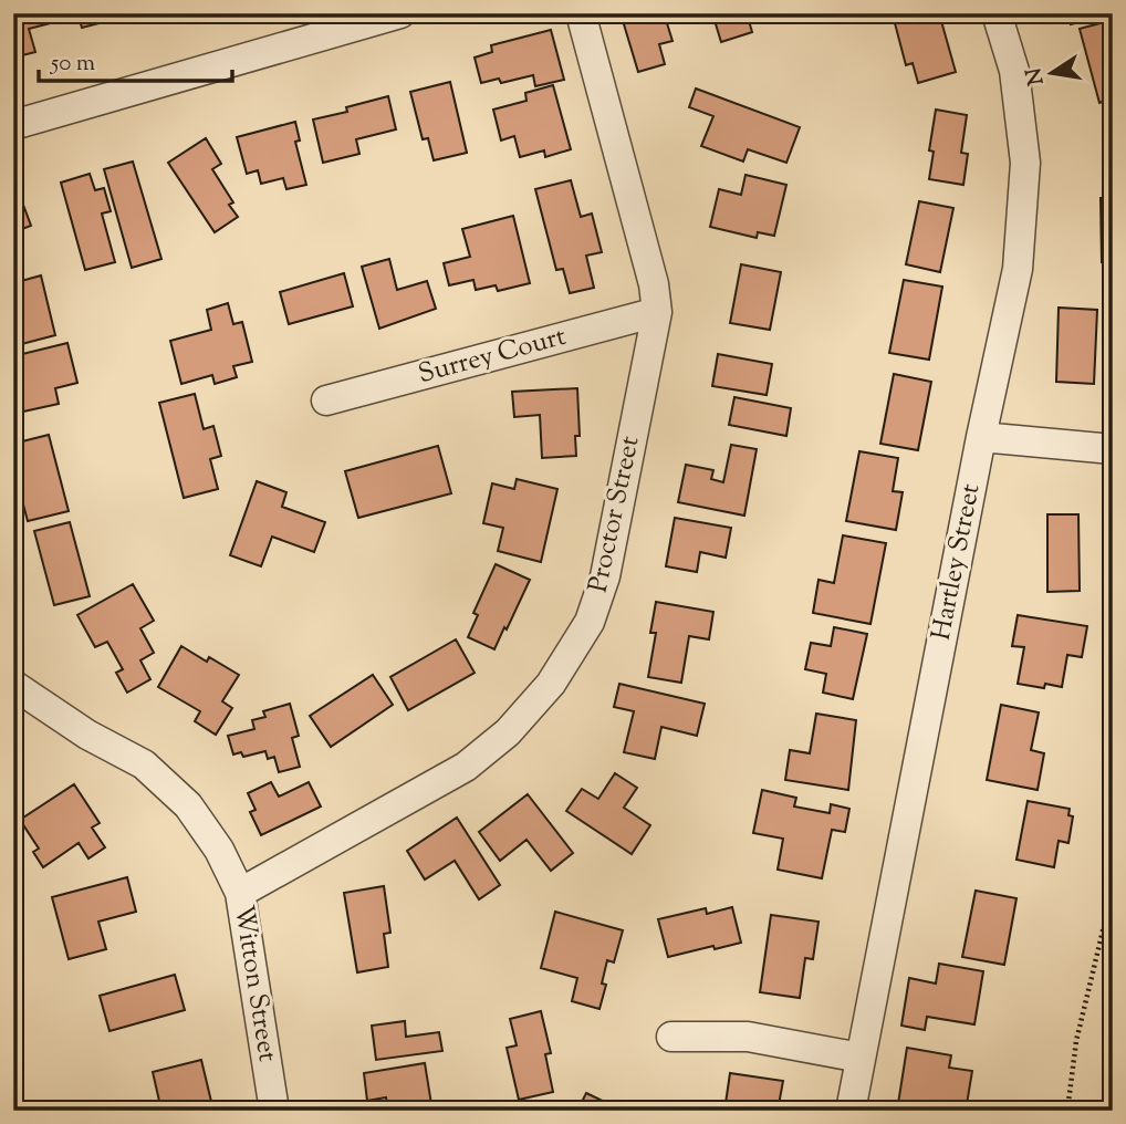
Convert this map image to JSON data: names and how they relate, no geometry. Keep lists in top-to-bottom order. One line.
{"streets":{"street":["Surrey Court","Proctor Street","Hartley Street","Witton Street"]},"crossings":[["Surrey Court","Proctor Street"],["Proctor Street","Witton Street"]],"scale_bar":"50 m","north":"left"}
